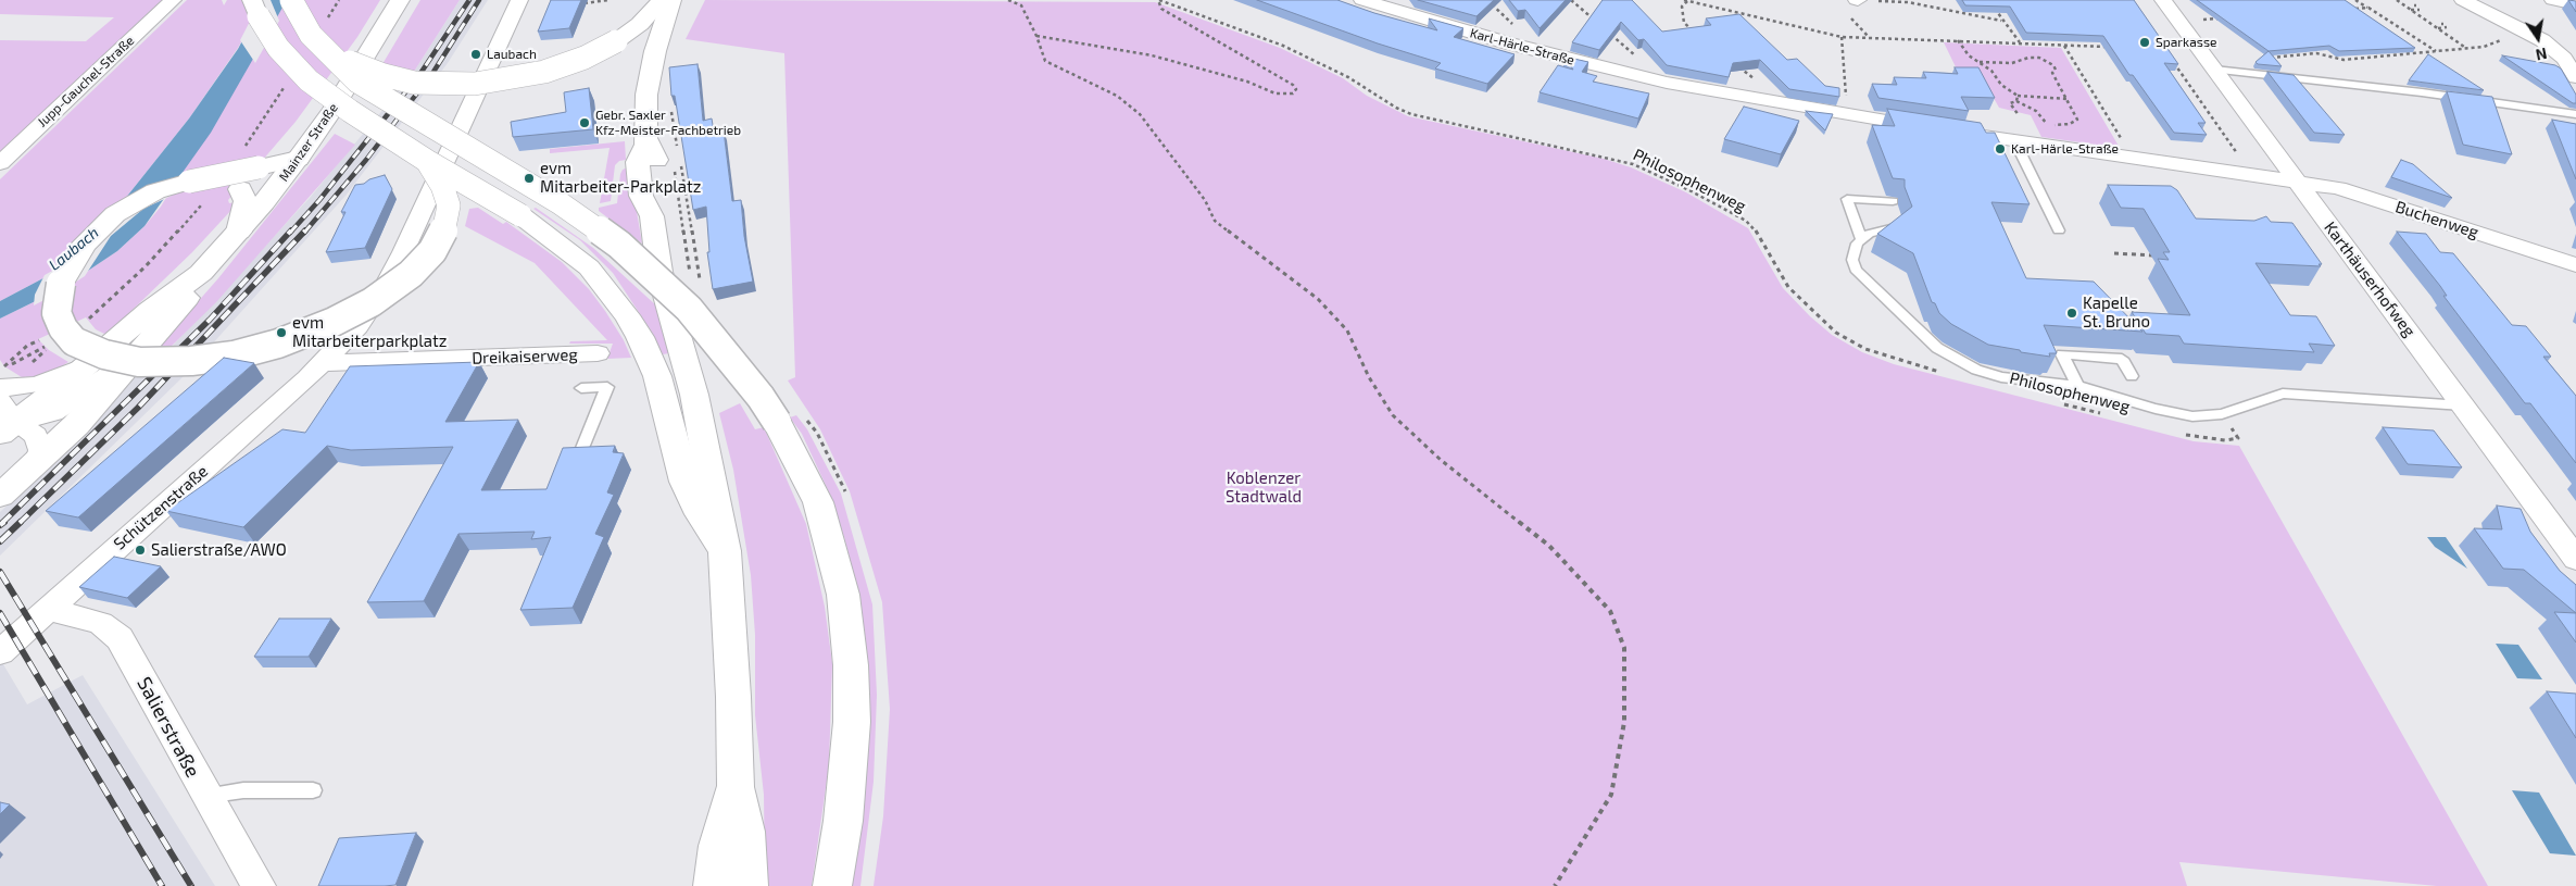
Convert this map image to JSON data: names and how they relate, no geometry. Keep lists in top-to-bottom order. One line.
{"streets":{"main road":["Mainzer Straße"],"street":["Karl-Härle-Straße","Jupp-Gauchel-Straße","Buchenweg","Karthäuserhofweg","Dreikaiserweg","Schützenstraße","Salierstraße"],"path":["Philosophenweg"]},"crossings":[["Karl-Härle-Straße","Buchenweg"],["Karl-Härle-Straße","Karthäuserhofweg"],["Buchenweg","Karthäuserhofweg"],["Dreikaiserweg","Schützenstraße"],["Schützenstraße","Salierstraße"]],"water":["Laubach"],"parks":["Koblenzer Stadtwald"],"places":["Sparkasse","Laubach","Gebr. Saxler Kfz-Meister-Fachbetrieb","Karl-Härle-Straße","evm Mitarbeiter-Parkplatz","Kapelle St. Bruno","evm Mitarbeiterparkplatz","Salierstraße/AWO"],"north":"bottom"}
